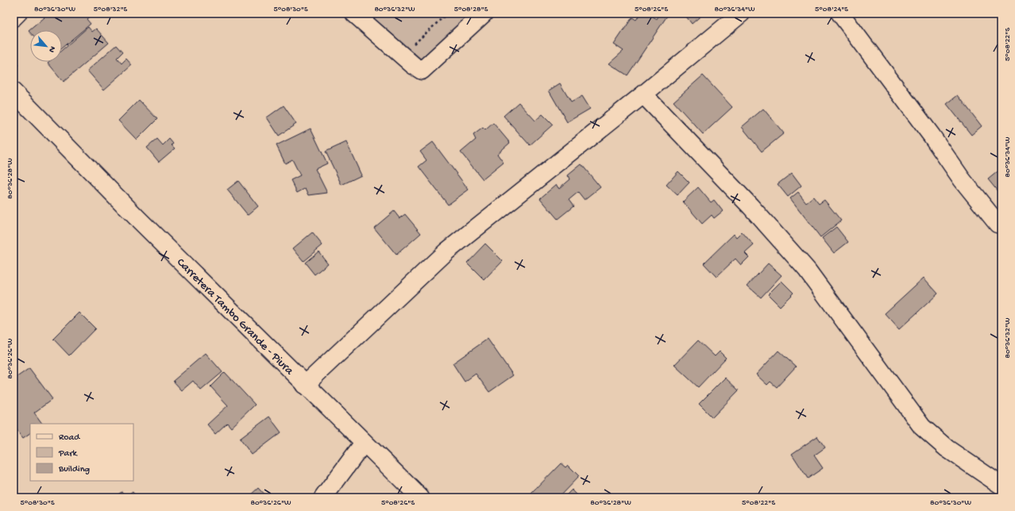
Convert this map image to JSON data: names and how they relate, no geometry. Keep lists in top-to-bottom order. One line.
{"streets":{"street":["Carretera Tambo Grande - Piura"]},"legend":["Road","Park","Building"],"north":"bottom right","coordinates":["80°36'30\"W","5°08'32\"S","5°08'30\"S","80°36'32\"W","5°08'28\"S","5°08'26\"S","80°36'34\"W","5°08'24\"S","5°08'22\"S","80°36'28\"W","80°36'26\"W"]}
